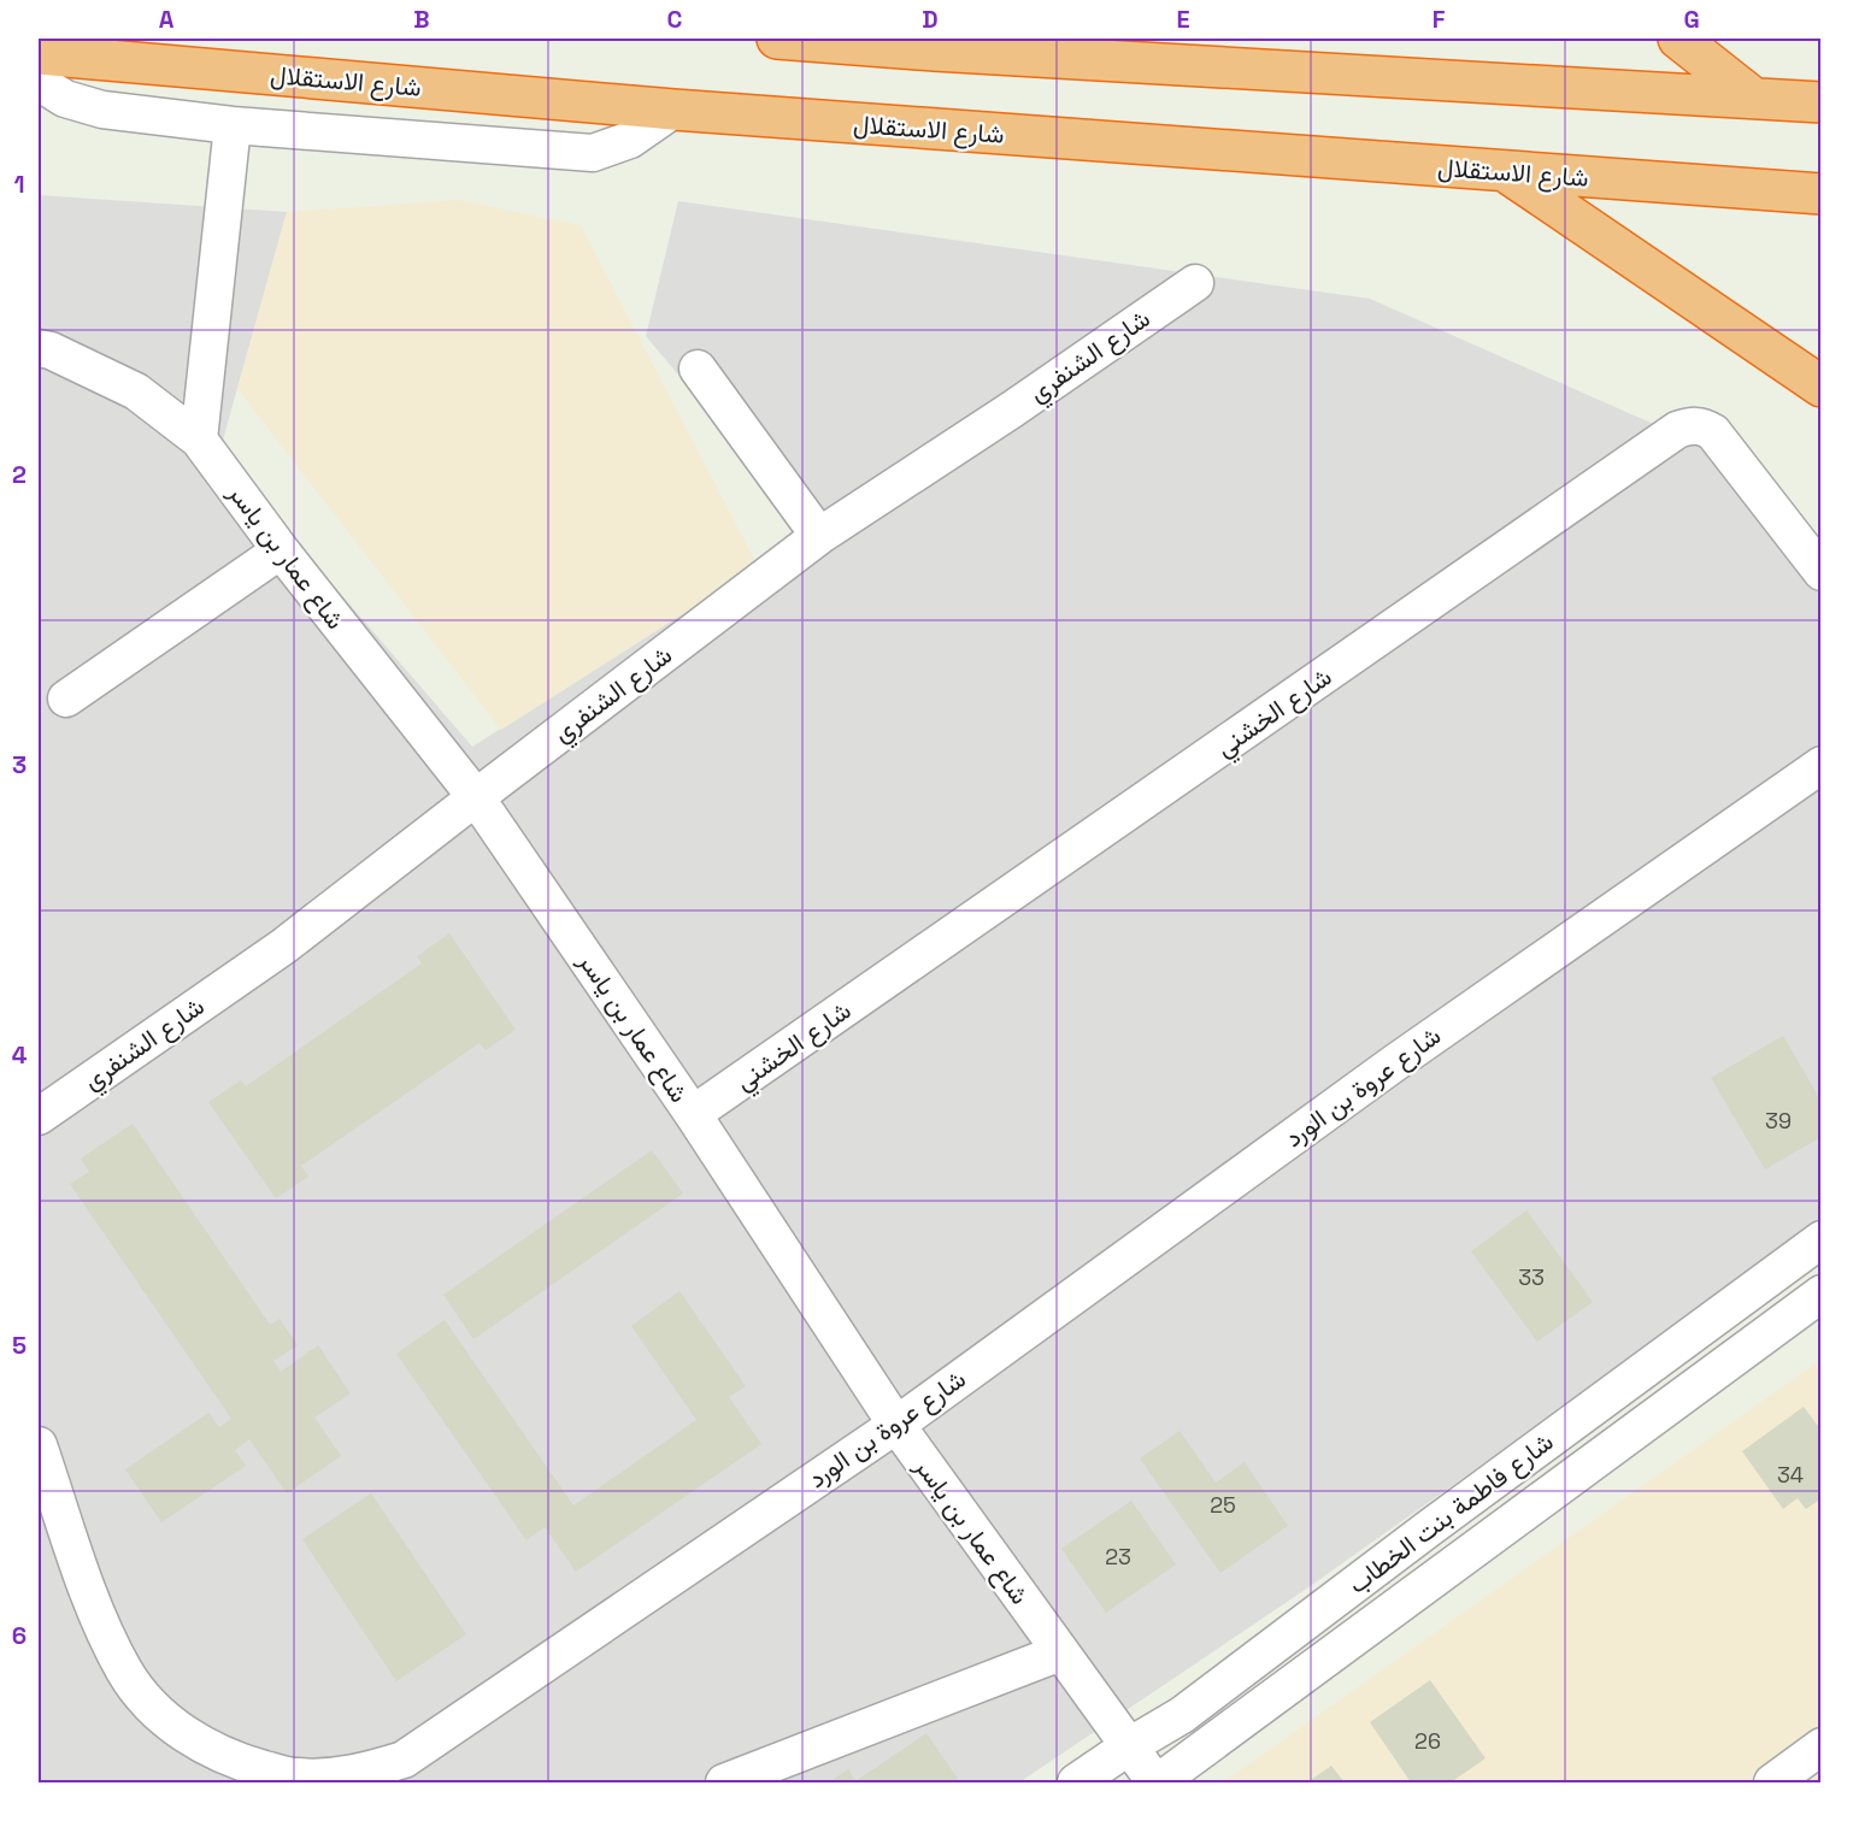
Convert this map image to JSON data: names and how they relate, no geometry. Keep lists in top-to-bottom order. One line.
{"streets":{"highway":["شارع الاستقلال"],"street":["شارع الشنفري","شاع عمار بن ياسر","شارع الخشني","شارع عروة بن الورد","شارع فاطمة بنت الخطاب"]},"crossings":[["شارع الشنفري","شاع عمار بن ياسر"],["شاع عمار بن ياسر","شارع الخشني"],["شاع عمار بن ياسر","شارع عروة بن الورد"],["شاع عمار بن ياسر","شارع فاطمة بنت الخطاب"]],"house_numbers":["39","33","34","25","23","26"],"grid":{"columns":["A","B","C","D","E","F","G"],"rows":["1","2","3","4","5","6"]}}
